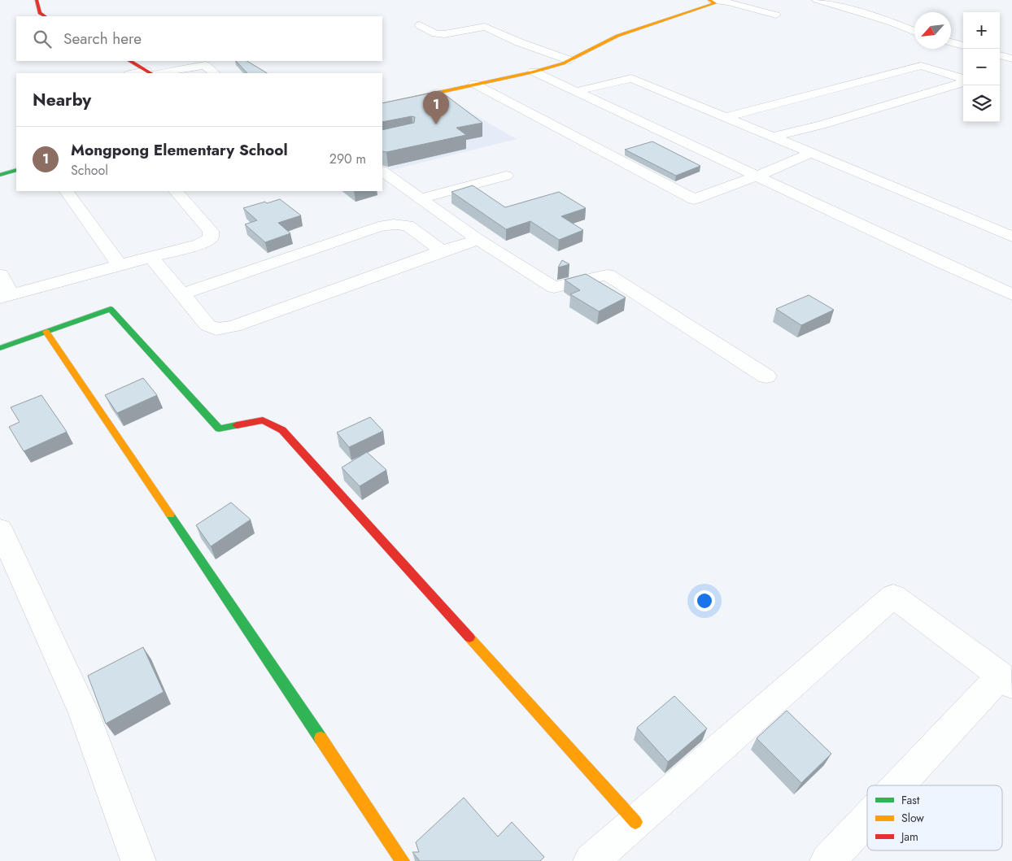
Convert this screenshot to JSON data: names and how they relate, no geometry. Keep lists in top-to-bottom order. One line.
{"legend":["Fast","Slow","Jam"],"north":"bottom left","page":{"map_buttons":["+","−"],"search":"Search here","heading":"Nearby","pins":"1","list":[{"mark":"1","name":"Mongpong Elementary School","note":"School","value":"290 m"}]}}
